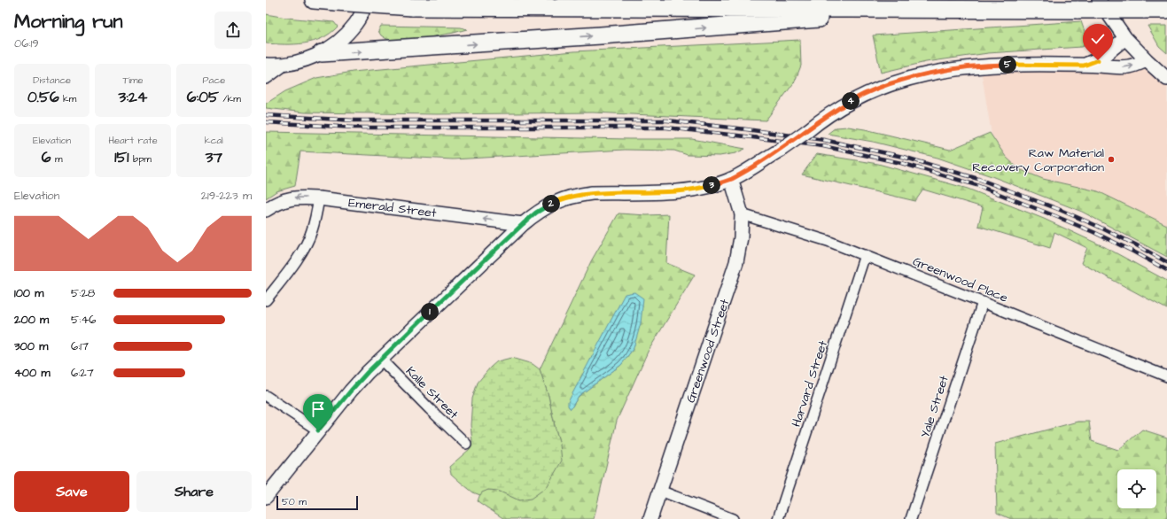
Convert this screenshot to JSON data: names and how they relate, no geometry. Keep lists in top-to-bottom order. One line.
{"streets":{"street":["Emerald Street","Greenwood Place","Greenwood Street","Harvard Street","Kalle Street","Yale Street"]},"crossings":[["Greenwood Place","Greenwood Street"],["Greenwood Place","Harvard Street"],["Greenwood Place","Yale Street"]],"one_way":["Emerald Street"],"places":["Raw Material Recovery Corporation"],"scale_bar":"50 m","page":{"heading":["Morning run","06:19"],"pins":["5","4","3","2","1"],"stats":[["Distance","0.56 km"],["Time","3:24"],["Pace","6:05 /km"],["Elevation","6 m"],["Heart rate","151 bpm"],["kcal","37"]],"chart":["Elevation","219–223 m"],"list":[{"name":"100 m","note":"5:28"},{"name":"200 m","note":"5:46"},{"name":"300 m","note":"6:17"},{"name":"400 m","note":"6:27"}],"buttons":["Save","Share"],"scale":"50 m"}}
